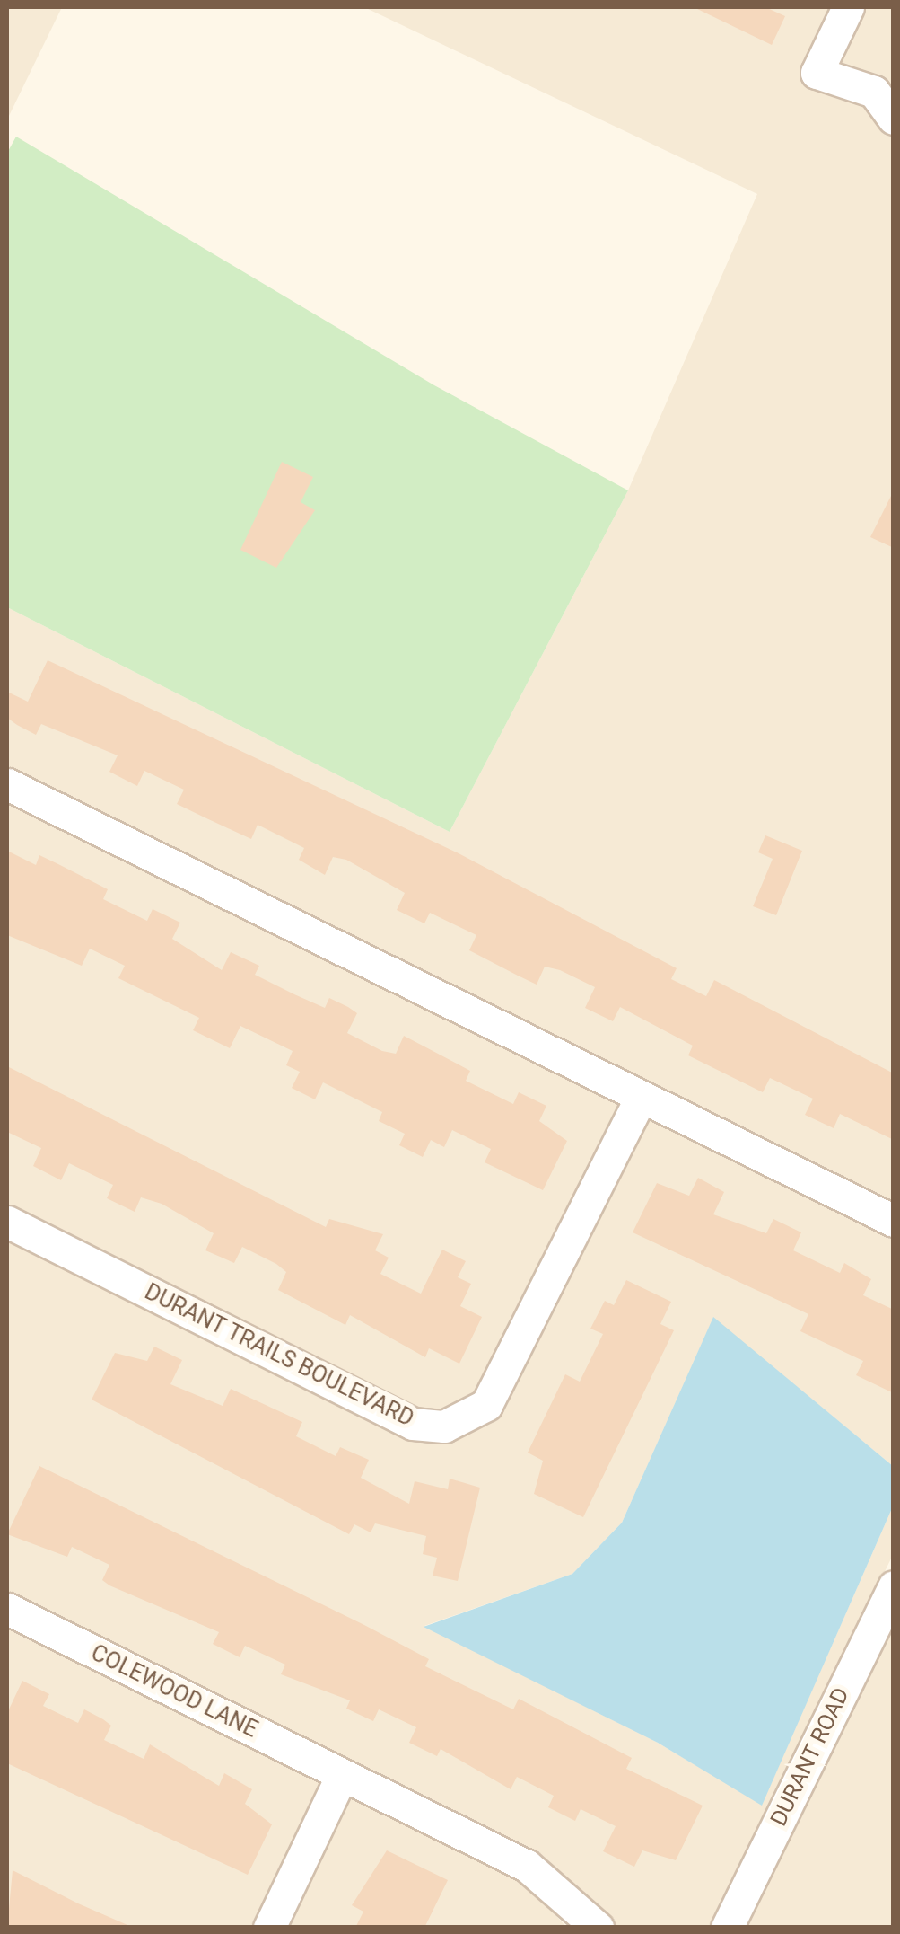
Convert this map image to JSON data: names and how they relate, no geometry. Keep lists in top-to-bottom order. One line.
{"streets":{"street":["DURANT TRAILS BOULEVARD","COLEWOOD LANE","DURANT ROAD"]}}
